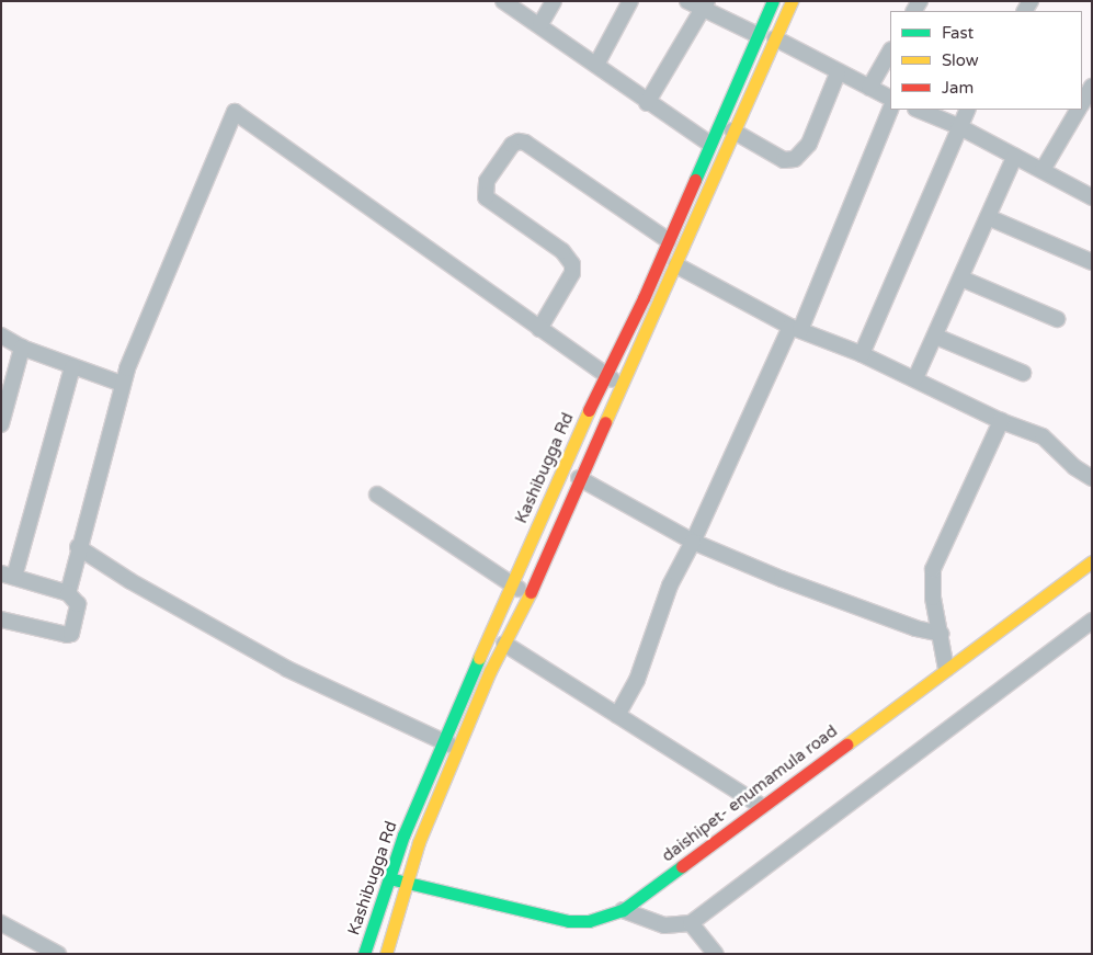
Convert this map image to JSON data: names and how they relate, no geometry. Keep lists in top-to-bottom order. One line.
{"streets":{"main road":["Kashibugga Rd","daishipet- enumamula road"]},"crossings":[["Kashibugga Rd","daishipet- enumamula road"]],"legend":["Fast","Slow","Jam"]}
